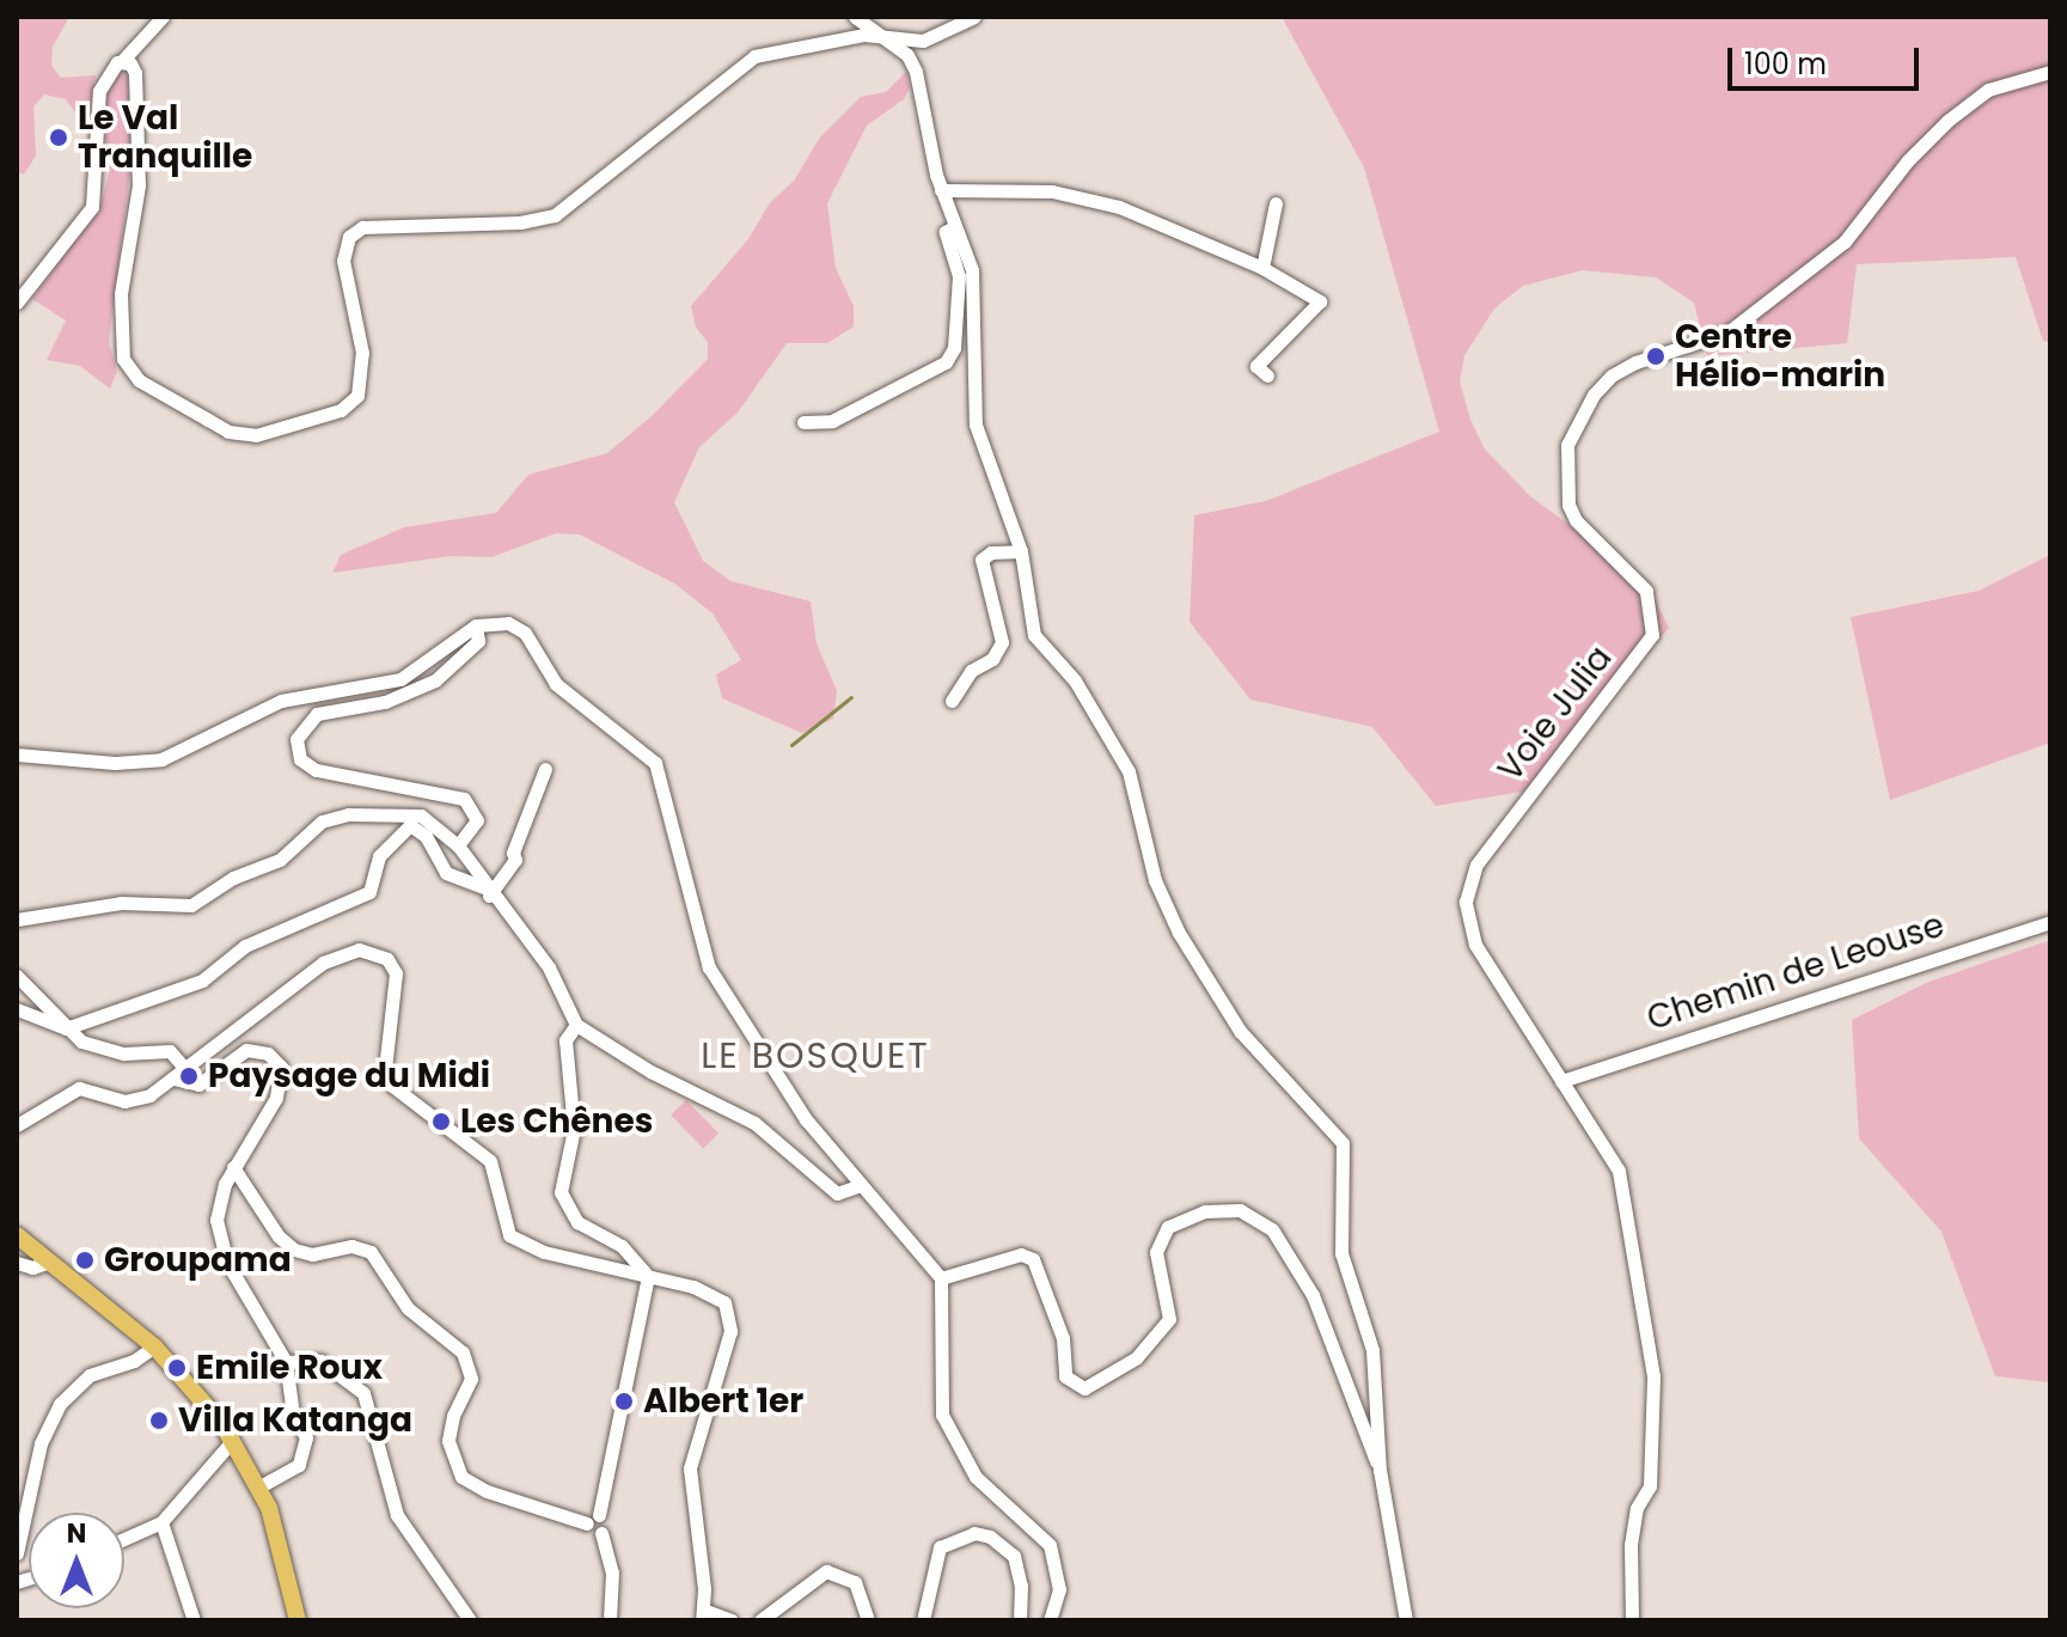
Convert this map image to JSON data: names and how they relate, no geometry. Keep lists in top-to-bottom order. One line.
{"streets":{"street":["Voie Julia","Chemin de Leouse"]},"crossings":[["Voie Julia","Chemin de Leouse"]],"districts":["LE BOSQUET"],"places":["Le Val Tranquille","Centre Hélio-marin","Paysage du Midi","Les Chênes","Groupama","Emile Roux","Albert 1er","Villa Katanga"],"scale_bar":"100 m","north":"top"}
